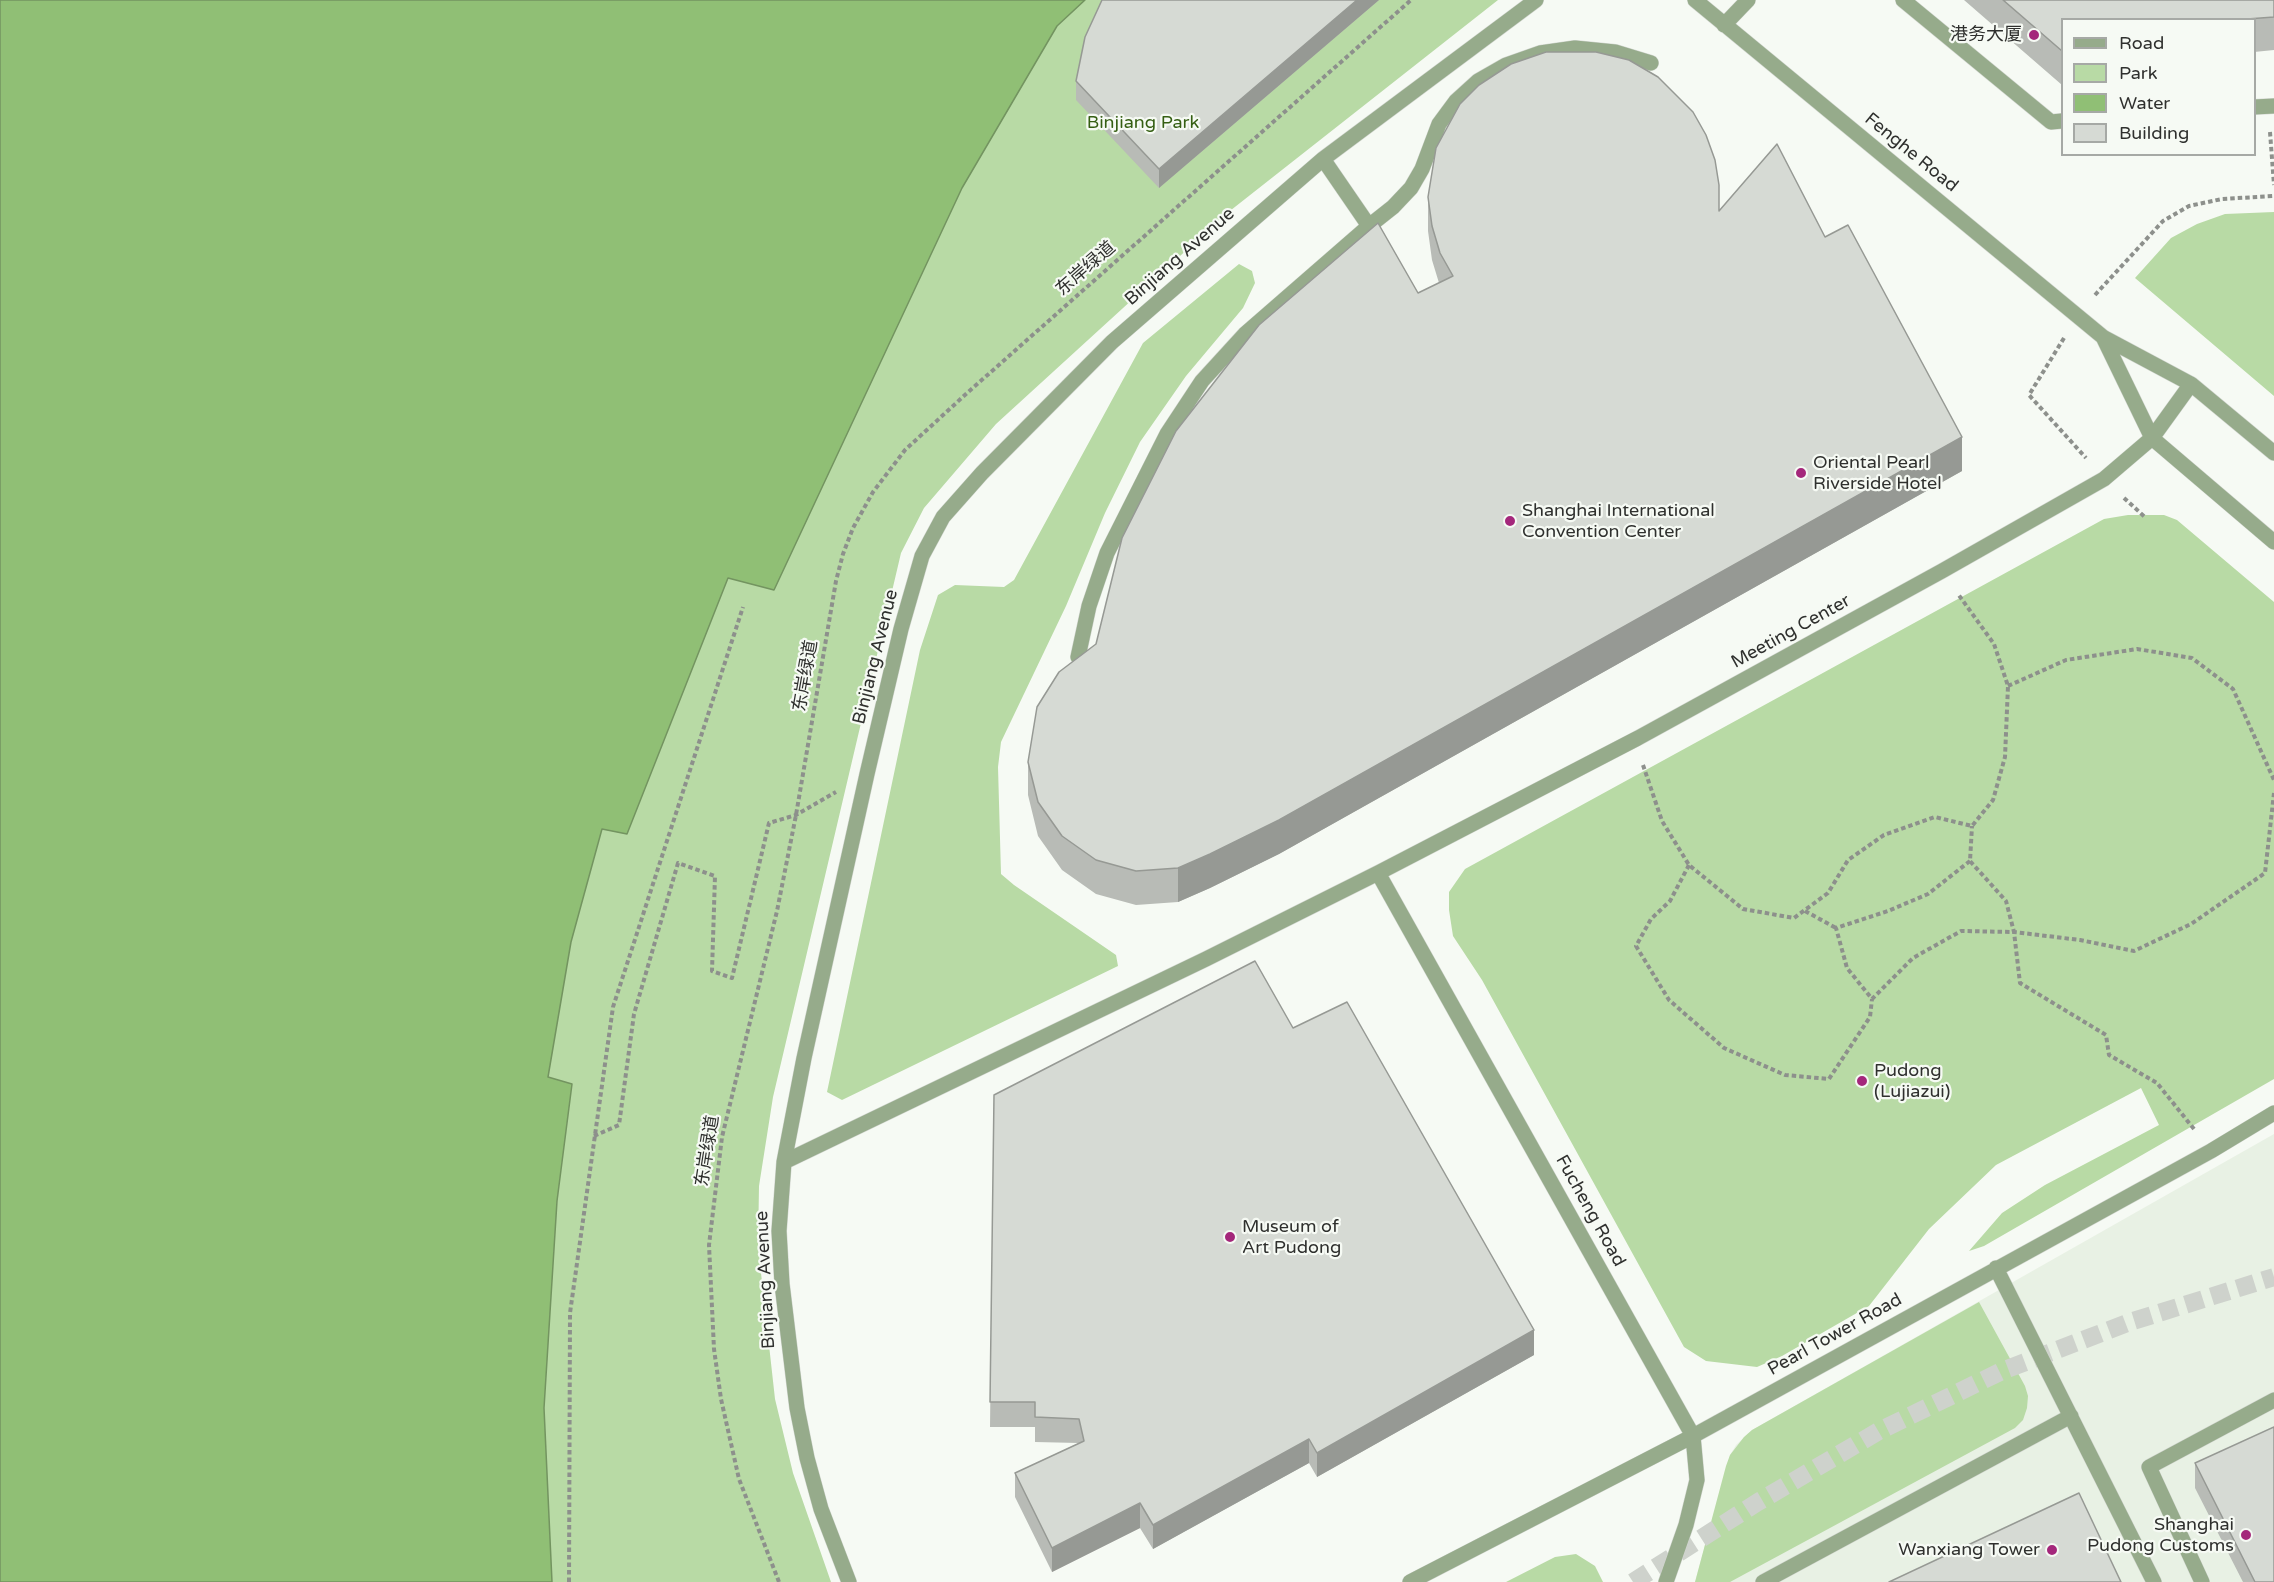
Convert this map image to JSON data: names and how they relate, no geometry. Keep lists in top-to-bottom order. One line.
{"streets":{"street":["Fenghe Road","Binjiang Avenue","Meeting Center","Fucheng Road","Pearl Tower Road"],"path":["东岸绿道"]},"crossings":[["Fenghe Road","Meeting Center"],["Binjiang Avenue","Meeting Center"],["Meeting Center","Fucheng Road"],["Fucheng Road","Pearl Tower Road"]],"parks":["Binjiang Park"],"places":["港务大厦","Oriental Pearl Riverside Hotel","Shanghai International Convention Center","Pudong (Lujiazui)","Museum of Art Pudong","Shanghai Pudong Customs","Wanxiang Tower"],"legend":["Road","Park","Water","Building"]}
